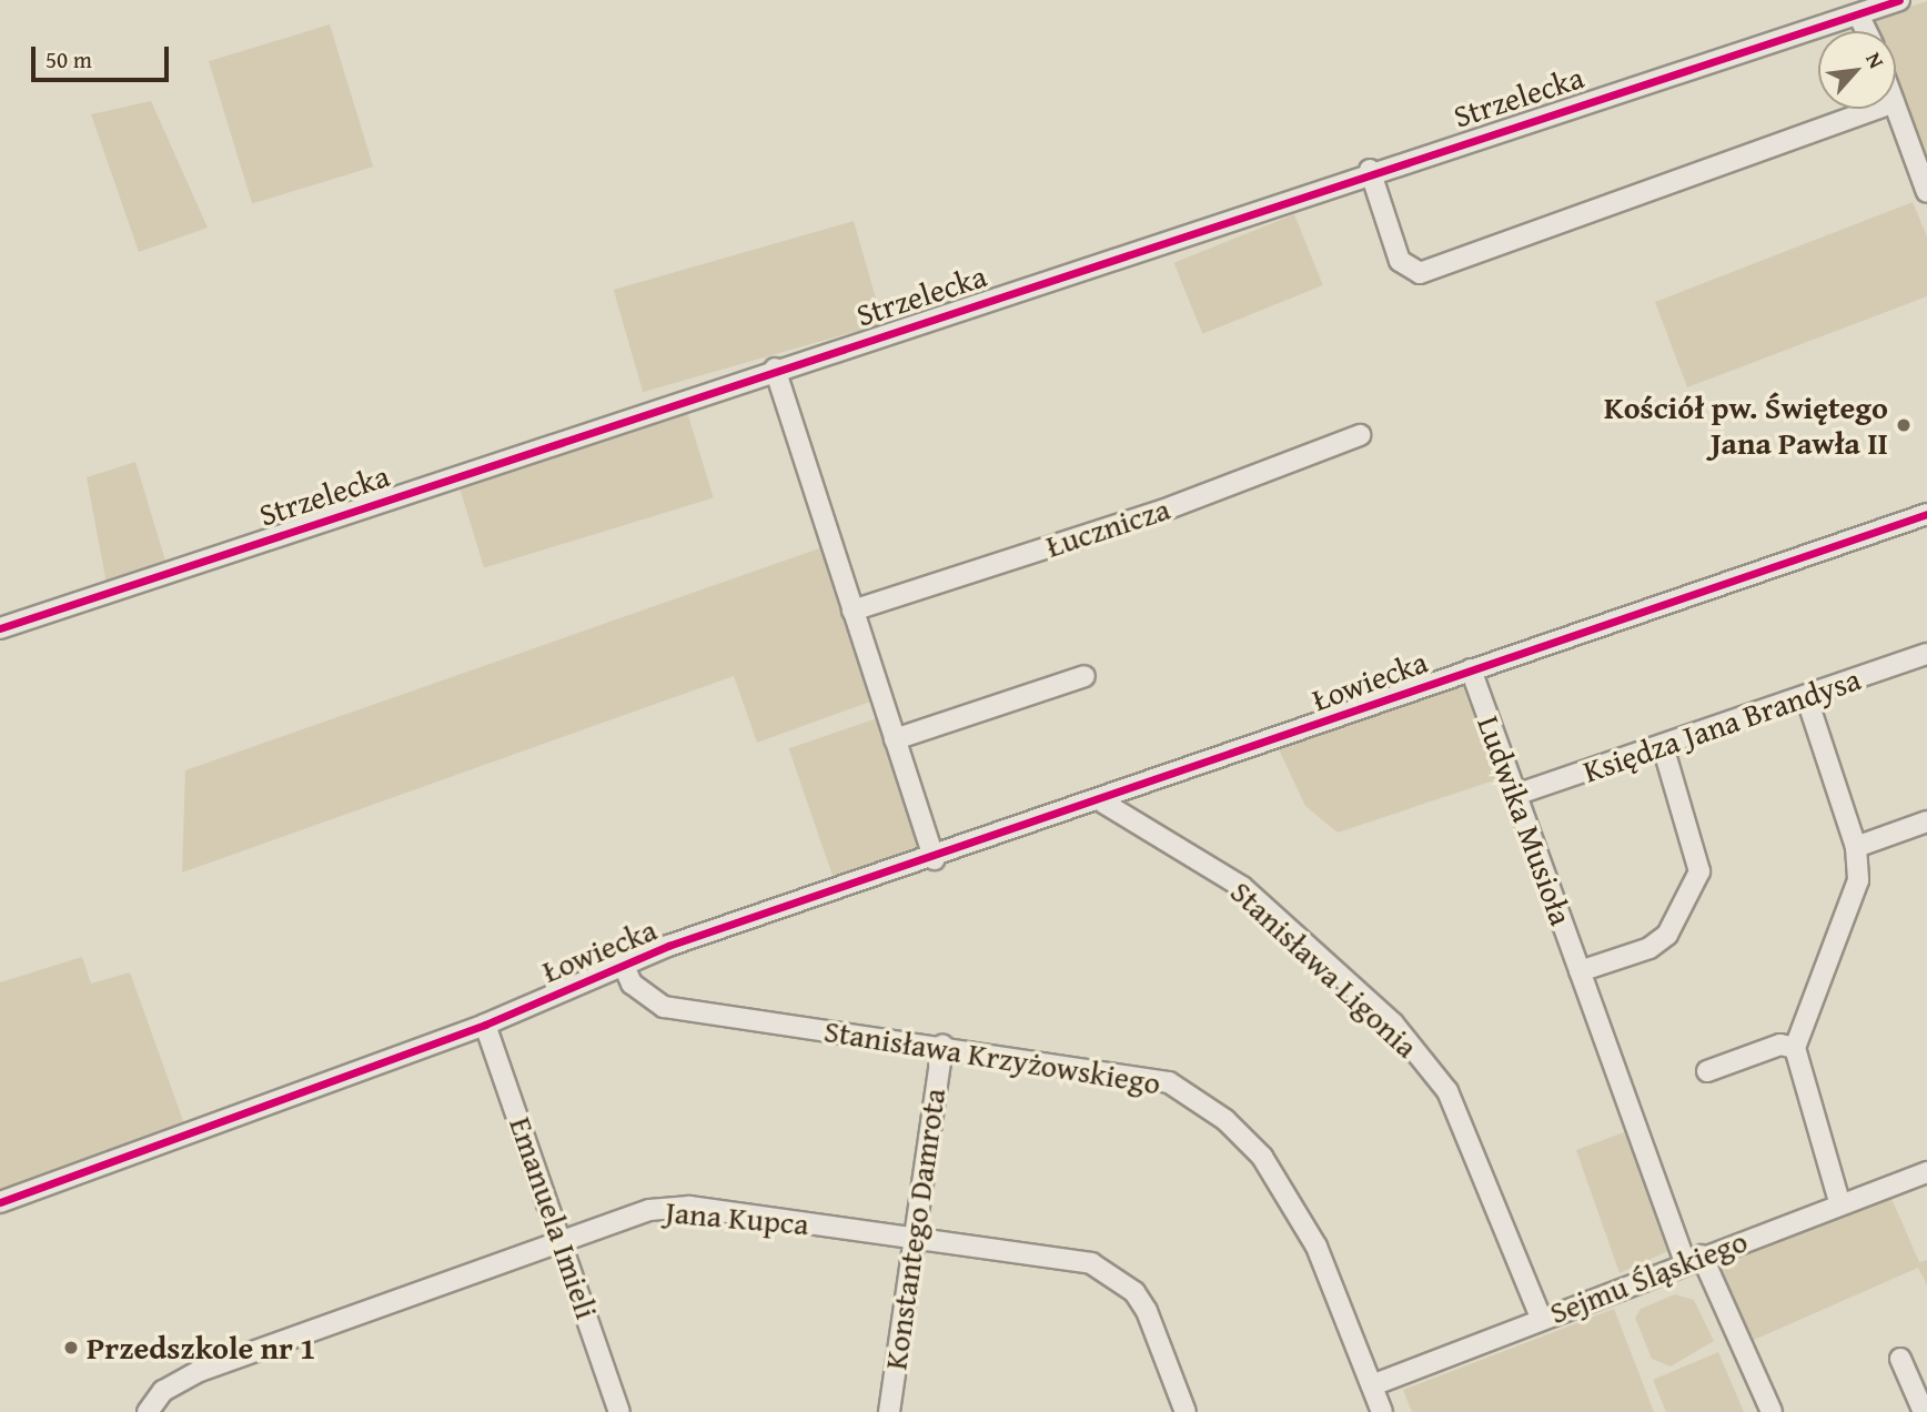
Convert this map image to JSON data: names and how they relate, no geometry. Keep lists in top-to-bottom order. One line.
{"streets":{"street":["Strzelecka","Łucznicza","Łowiecka","Księdza Jana Brandysa","Ludwika Musioła","Stanisława Ligonia","Stanisława Krzyżowskiego","Emanuela Imieli","Jana Kupca","Konstantego Damrota","Sejmu Śląskiego"]},"crossings":[["Łowiecka","Ludwika Musioła"],["Łowiecka","Stanisława Ligonia"],["Łowiecka","Stanisława Krzyżowskiego"],["Łowiecka","Emanuela Imieli"],["Księdza Jana Brandysa","Ludwika Musioła"],["Ludwika Musioła","Sejmu Śląskiego"],["Stanisława Ligonia","Sejmu Śląskiego"],["Stanisława Krzyżowskiego","Konstantego Damrota"],["Stanisława Krzyżowskiego","Sejmu Śląskiego"],["Emanuela Imieli","Jana Kupca"],["Jana Kupca","Konstantego Damrota"]],"places":["Kościół pw. Świętego Jana Pawła II","Przedszkole nr 1"],"scale_bar":"50 m","north":"top right"}
